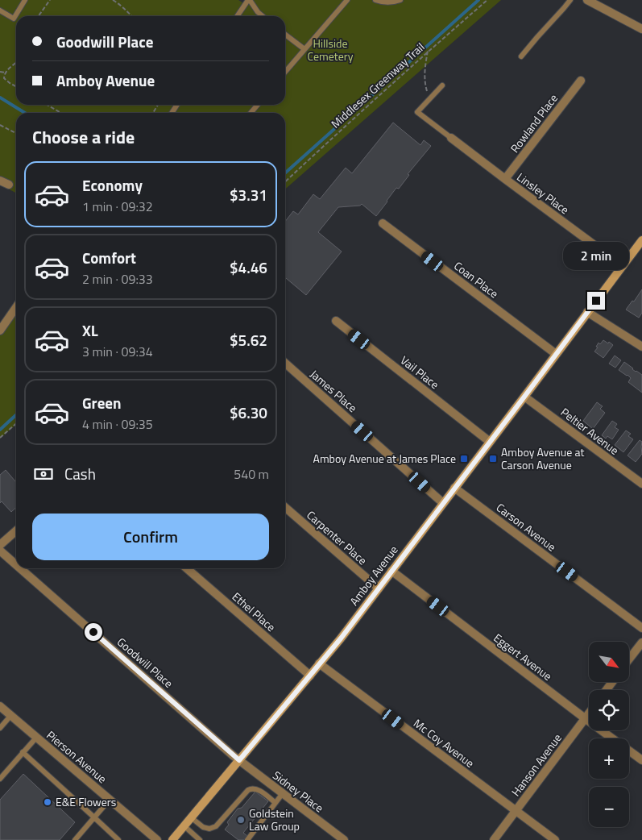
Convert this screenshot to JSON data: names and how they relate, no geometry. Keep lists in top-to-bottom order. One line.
{"streets":{"street":["Rowland Place","Linsley Place","Coan Place","Vail Place","James Place","Peltier Avenue","Carson Avenue","Carpenter Place","Amboy Avenue","Ethel Place","Eggert Avenue","Goodwill Place","Mc Coy Avenue","Pierson Avenue","Hanson Avenue","Sidney Place"],"path":["Middlesex Greenway Trail"]},"crossings":[["Rowland Place","Linsley Place"],["Linsley Place","Amboy Avenue"],["Coan Place","Amboy Avenue"],["Vail Place","Amboy Avenue"],["James Place","Amboy Avenue"],["Peltier Avenue","Amboy Avenue"],["Carson Avenue","Amboy Avenue"],["Carpenter Place","Amboy Avenue"],["Amboy Avenue","Ethel Place"],["Amboy Avenue","Eggert Avenue"],["Amboy Avenue","Goodwill Place"],["Amboy Avenue","Mc Coy Avenue"],["Amboy Avenue","Sidney Place"],["Eggert Avenue","Hanson Avenue"],["Goodwill Place","Sidney Place"],["Mc Coy Avenue","Hanson Avenue"]],"parks":["Hillside Cemetery"],"places":{"transit":["Amboy Avenue at James Place","Amboy Avenue at Carson Avenue"],"other":["E&E Flowers","Goldstein Law Group"]},"north":"bottom right","page":{"banner":["Goodwill Place","Amboy Avenue"],"heading":"Choose a ride","list":[{"name":"Economy","note":"1 min · 09:32","value":"$3.31"},{"name":"Comfort","note":"2 min · 09:33","value":"$4.46"},{"name":"XL","note":"3 min · 09:34","value":"$5.62"},{"name":"Green","note":"4 min · 09:35","value":"$6.30"}],"bubble":"2 min","pay":["Cash","540 m"],"buttons":"Confirm","map_buttons":["+","−"]}}
